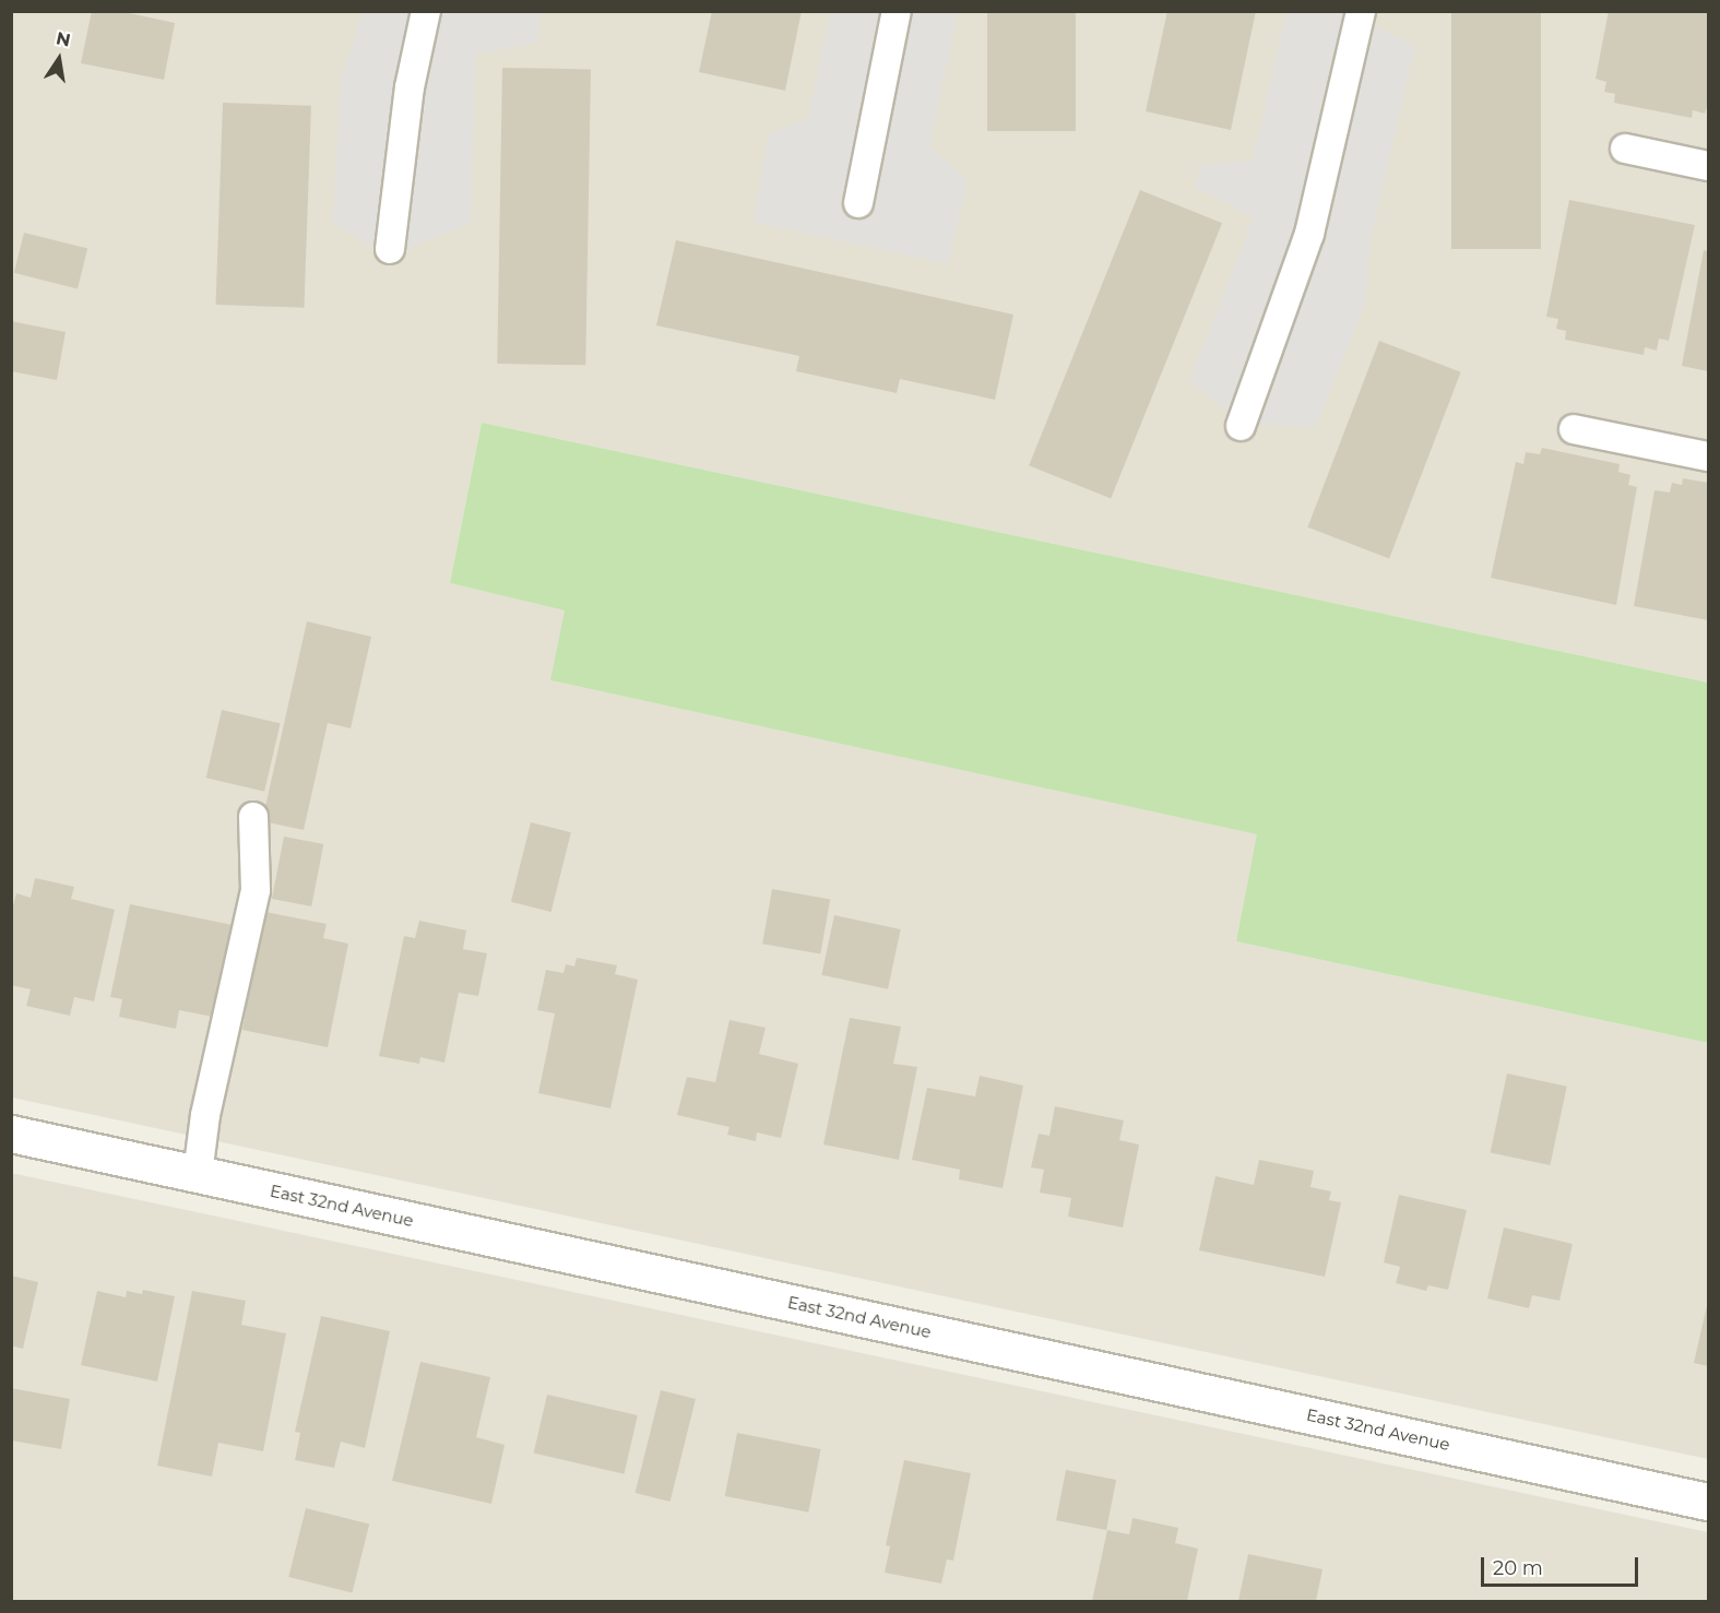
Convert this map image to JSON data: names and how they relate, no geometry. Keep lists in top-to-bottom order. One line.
{"streets":{"street":["East 32nd Avenue"]},"scale_bar":"20 m","north":"top"}
